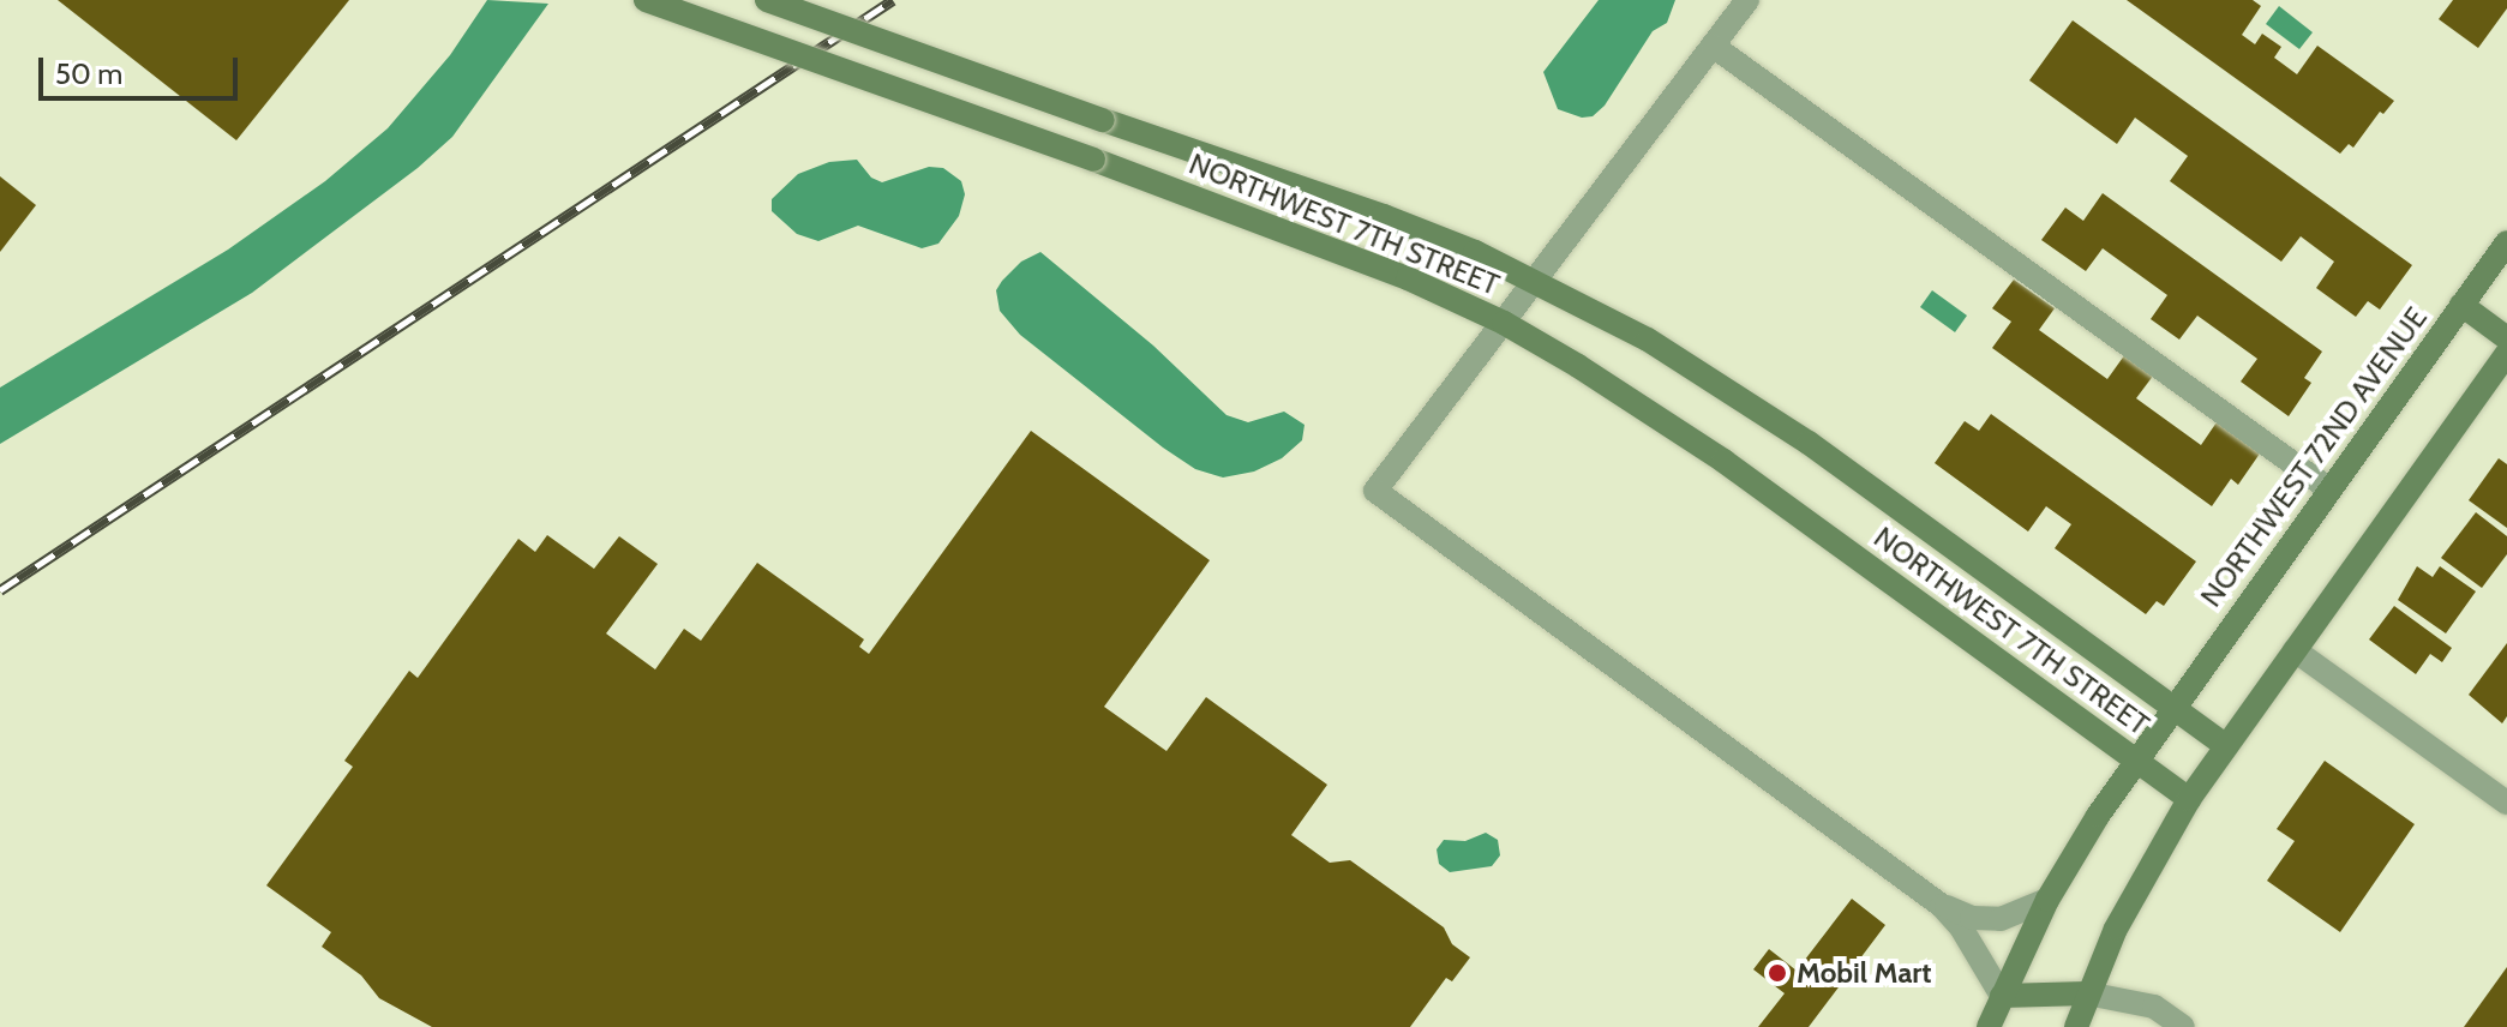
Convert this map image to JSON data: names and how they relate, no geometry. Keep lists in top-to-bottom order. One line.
{"streets":{"main road":["NORTHWEST 7TH STREET","NORTHWEST 72ND AVENUE"]},"crossings":[["NORTHWEST 7TH STREET","NORTHWEST 72ND AVENUE"]],"places":["Mobil Mart"],"scale_bar":"50 m"}
